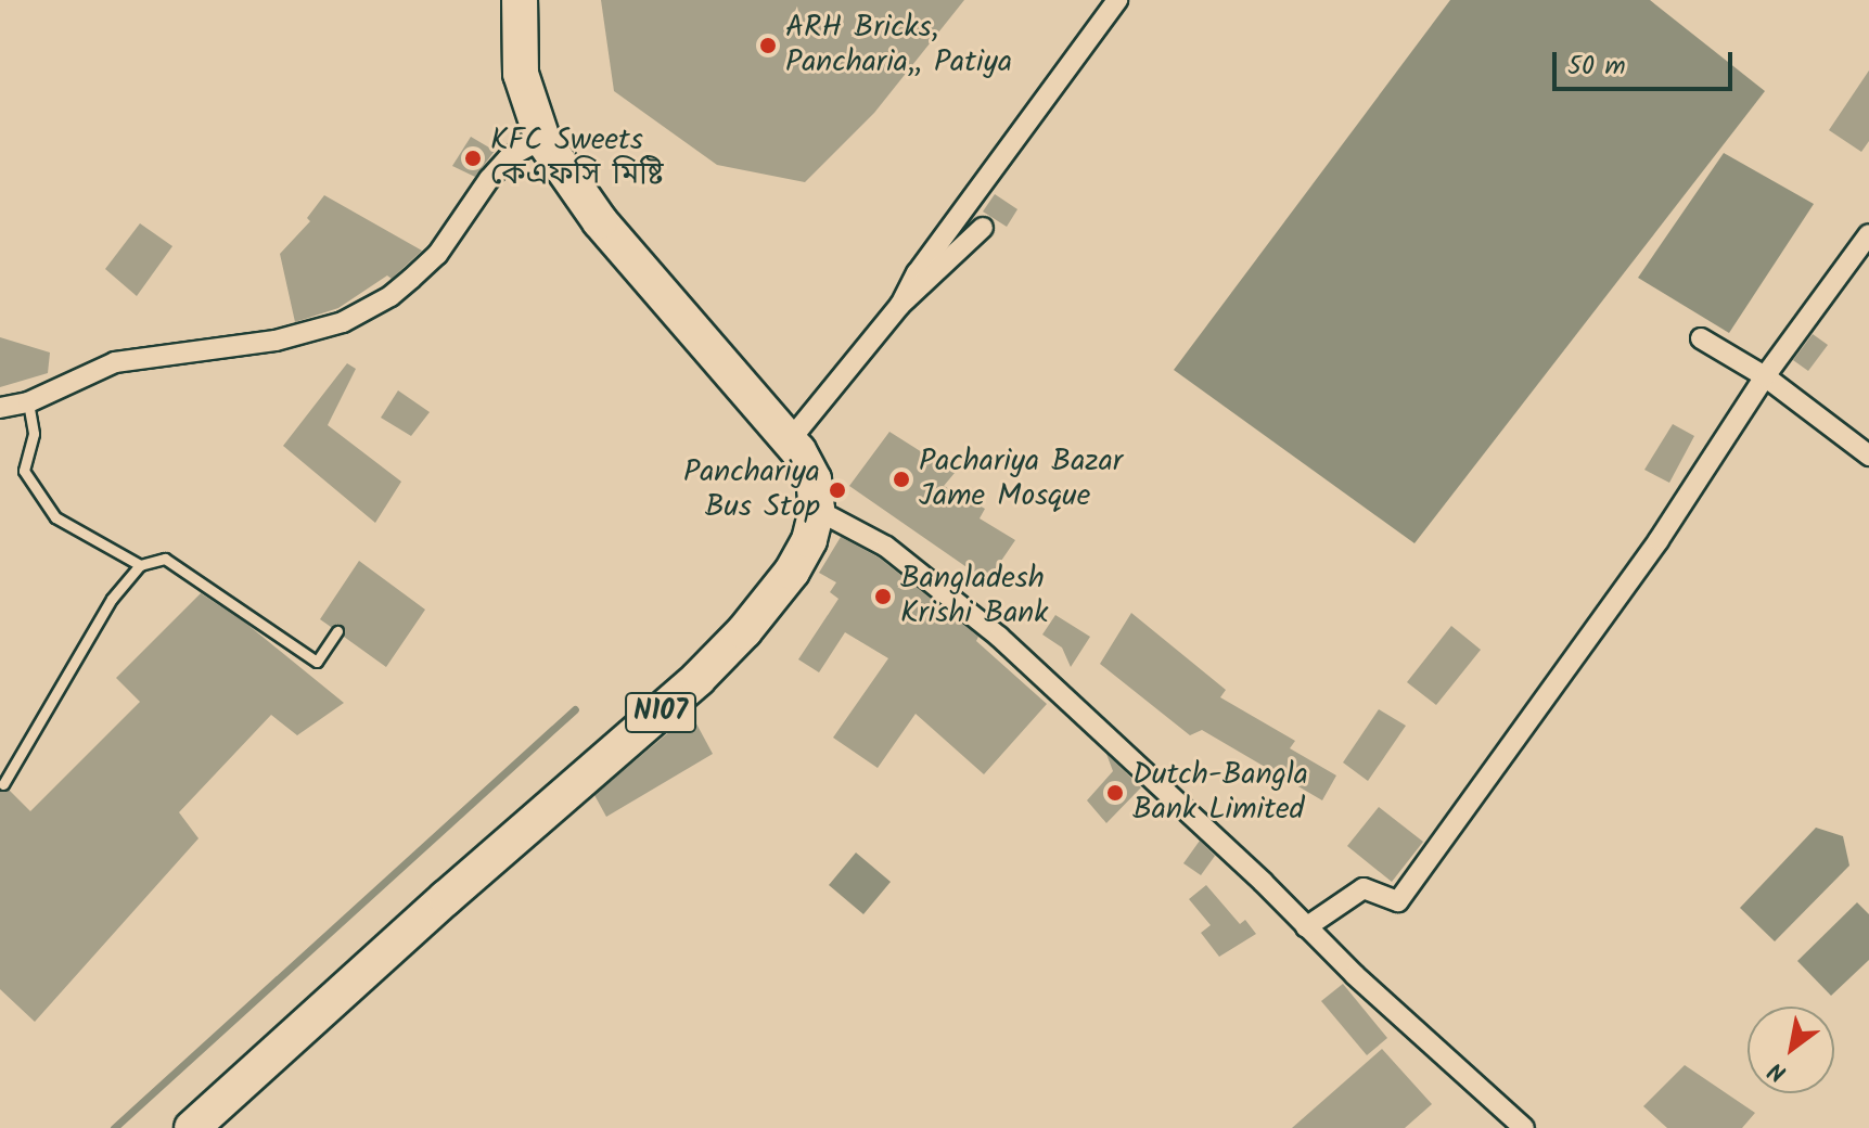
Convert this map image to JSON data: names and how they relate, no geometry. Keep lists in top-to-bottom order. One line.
{"streets":{"highway":["N107"]},"places":["ARH Bricks, Pancharia,, Patiya","KFC Sweets কেএফসি মিষ্টি","Pachariya Bazar Jame Mosque","Panchariya Bus Stop","Bangladesh Krishi Bank","Dutch-Bangla Bank Limited"],"scale_bar":"50 m","north":"bottom left"}
